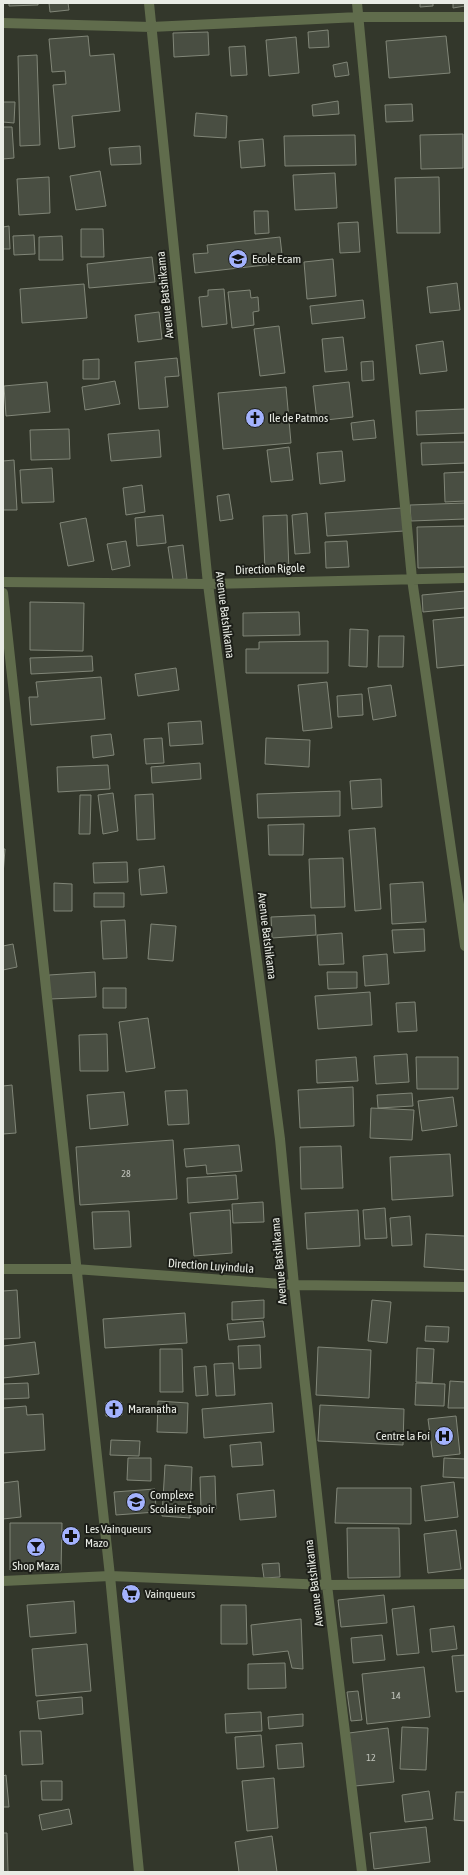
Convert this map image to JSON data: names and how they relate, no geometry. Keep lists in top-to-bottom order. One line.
{"streets":{"street":["Avenue Batshikama","Direction Rigole","Direction Luyindula"]},"crossings":[["Avenue Batshikama","Direction Rigole"],["Avenue Batshikama","Direction Luyindula"]],"places":{"school or university":["Ecole Ecam","Complexe Scolaire Espoir"],"church":["Ile de Patmos","Maranatha"],"hospital":["Centre la Foi"],"pharmacy":["Les Vainqueurs Mazo"],"bar":["Shop Maza"],"supermarket":["Vainqueurs"]},"house_numbers":["28","14","12"]}
